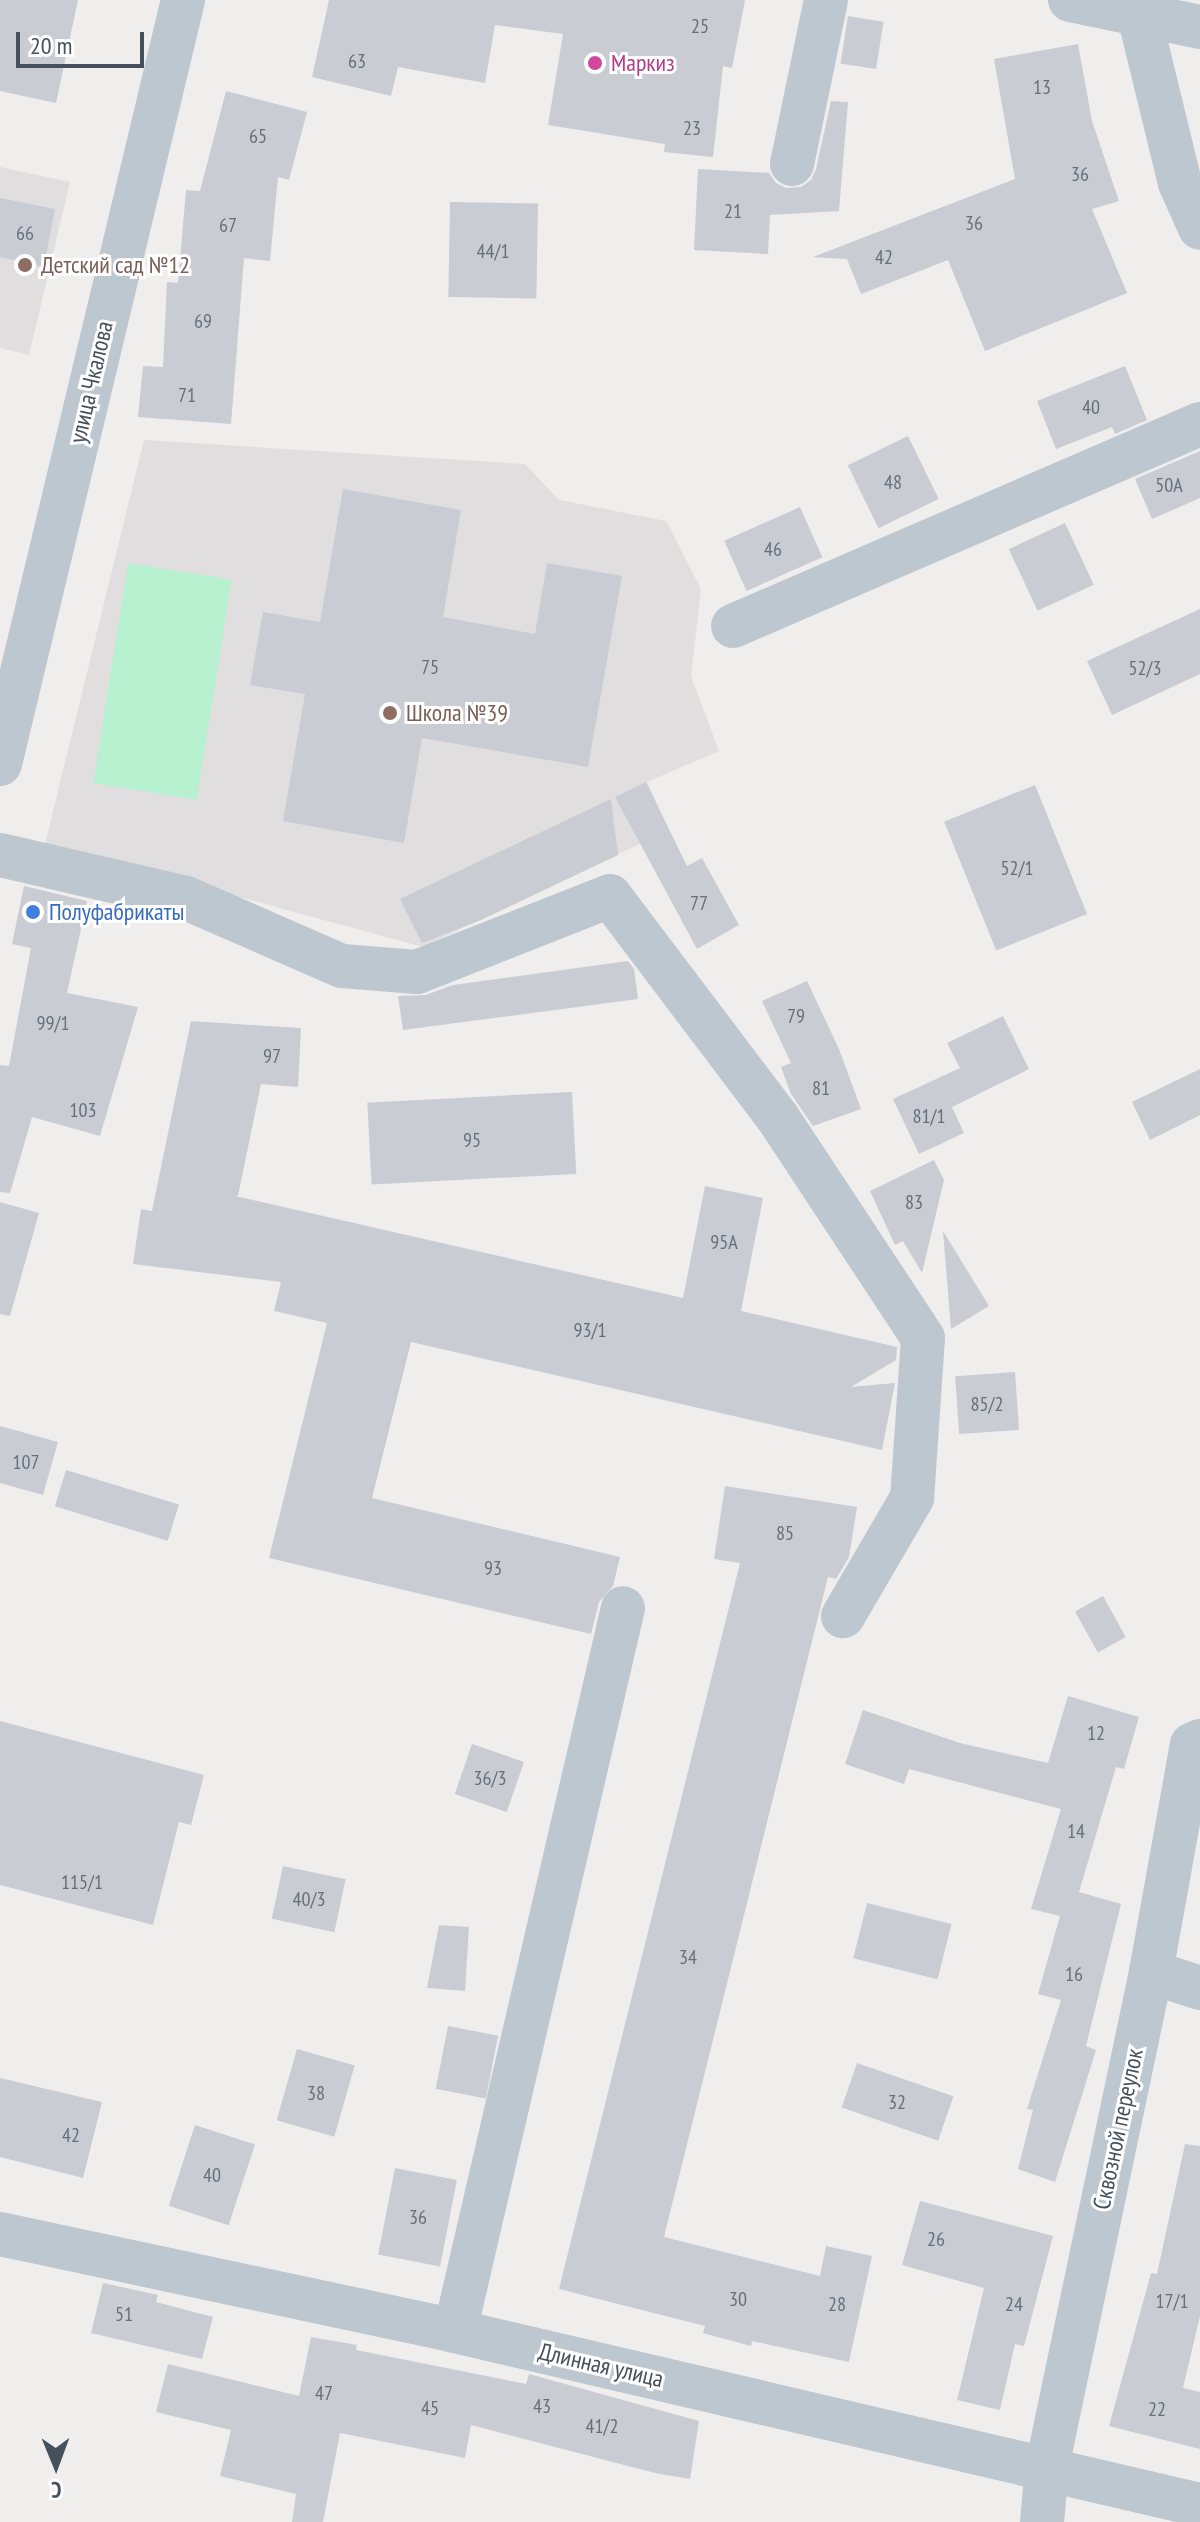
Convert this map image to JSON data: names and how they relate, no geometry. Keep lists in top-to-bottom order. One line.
{"streets":{"street":["улица Чкалова","Сквозной переулок","Длинная улица"]},"crossings":[["Сквозной переулок","Длинная улица"]],"places":["Маркиз","Детский сад №12","Школа №39","Полуфабрикаты"],"house_numbers":["25","63","13","23","65","36","21","36","67","66","44/1","42","69","71","40","48","50А","46","75","52/3","52/1","77","79","99/1","97","81","103","81/1","95","83","95А","93/1","85/2","107","85","93","12","36/3","14","115/1","40/3","34","16","38","32","42","40","36","26","30","17/1","28","24","51","47","43","45","22","41/2"],"scale_bar":"20 m","north":"bottom"}
